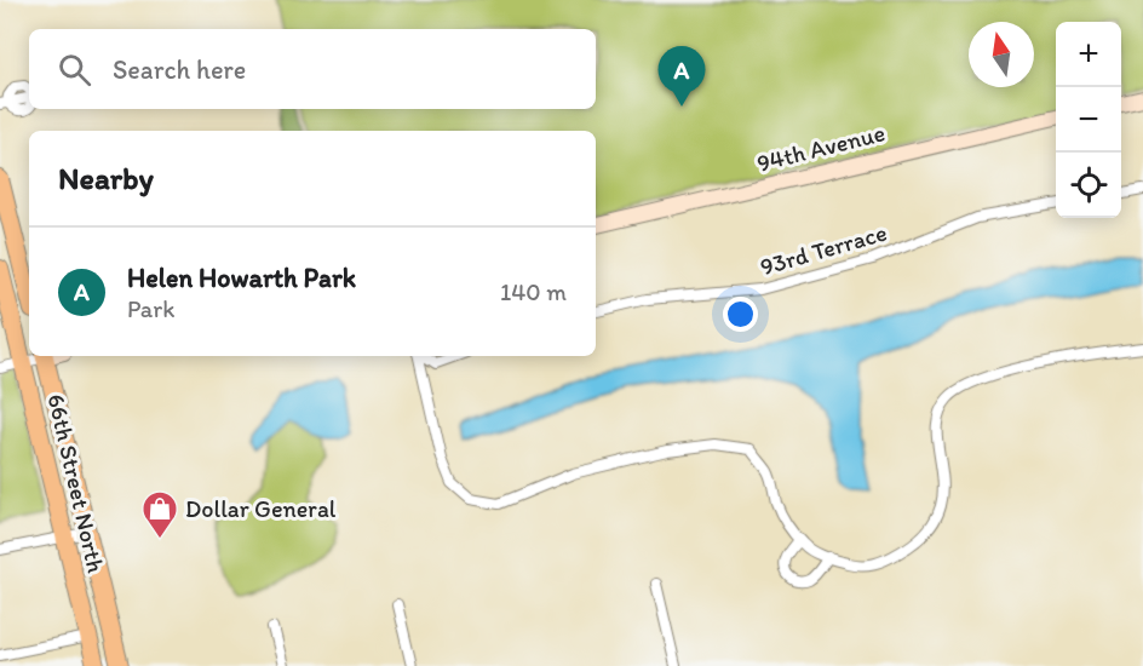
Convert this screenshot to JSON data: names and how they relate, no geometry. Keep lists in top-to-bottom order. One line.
{"streets":{"main road":["66th Street North"],"street":["94th Avenue","93rd Terrace"]},"places":{"shop":["Dollar General"]},"north":"top","page":{"map_buttons":["+","−"],"search":"Search here","pins":"A","heading":"Nearby","list":[{"mark":"A","name":"Helen Howarth Park","note":"Park","value":"140 m"}]}}
